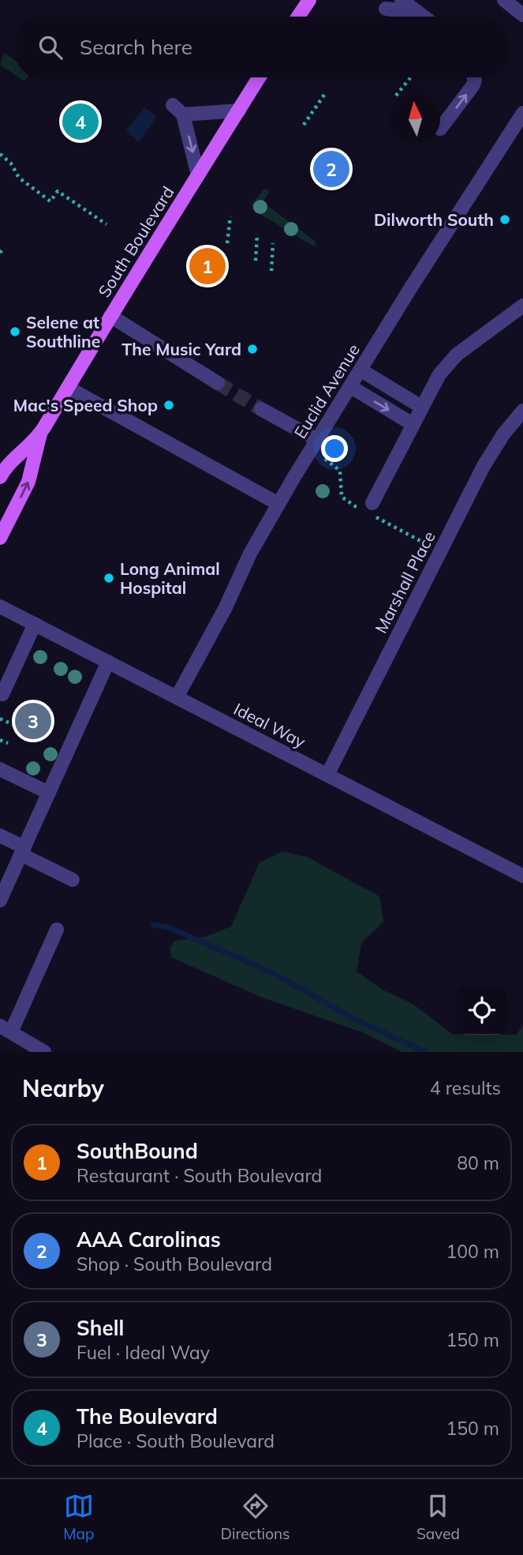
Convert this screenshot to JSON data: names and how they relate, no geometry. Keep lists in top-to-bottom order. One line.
{"streets":{"main road":["South Boulevard"],"street":["Euclid Avenue","Marshall Place","Ideal Way"]},"crossings":[["Euclid Avenue","Ideal Way"],["Marshall Place","Ideal Way"]],"places":["Dilworth South","Selene at Southline","The Music Yard","Mac's Speed Shop","Long Animal Hospital"],"north":"top","page":{"search":"Search here","pins":["4","2","1","3"],"heading":["Nearby","4 results"],"list":[{"mark":"1","name":"SouthBound","note":"Restaurant · South Boulevard","value":"80 m"},{"mark":"2","name":"AAA Carolinas","note":"Shop · South Boulevard","value":"100 m"},{"mark":"3","name":"Shell","note":"Fuel · Ideal Way","value":"150 m"},{"mark":"4","name":"The Boulevard","note":"Place · South Boulevard","value":"150 m"}],"nav":["Map","Directions","Saved"]}}
